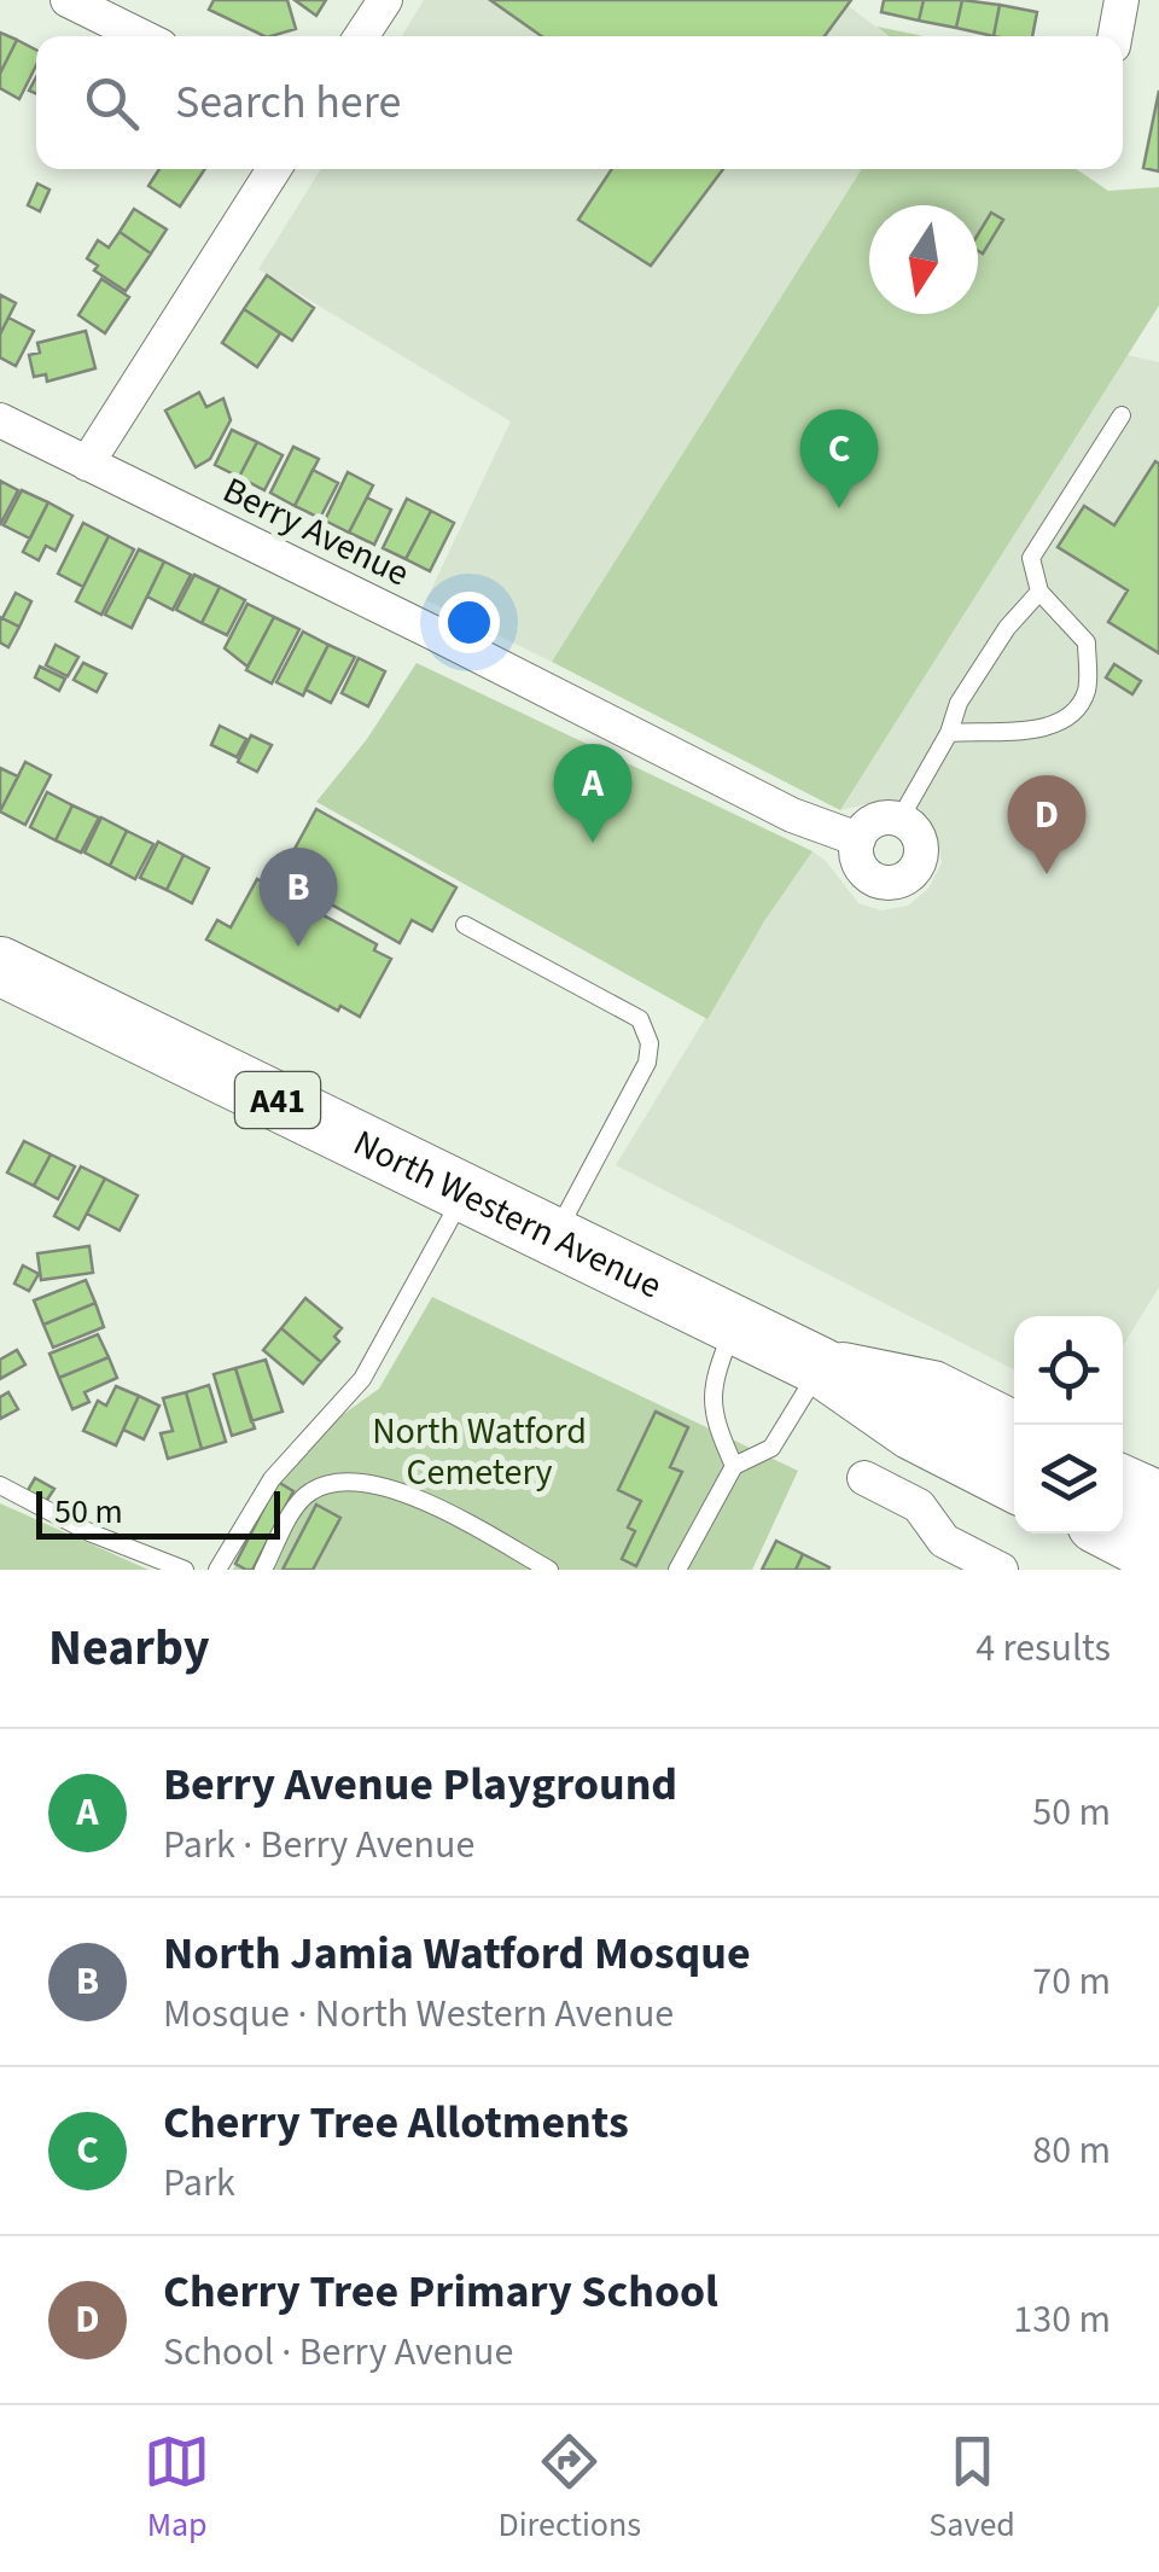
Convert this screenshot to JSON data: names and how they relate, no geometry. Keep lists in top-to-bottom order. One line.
{"streets":{"highway":["A41","North Western Avenue"],"street":["Berry Avenue"]},"parks":["North Watford Cemetery"],"scale_bar":"50 m","north":"bottom","page":{"search":"Search here","pins":["C","A","D","B"],"scale":"50 m","heading":["Nearby","4 results"],"list":[{"mark":"A","name":"Berry Avenue Playground","note":"Park · Berry Avenue","value":"50 m"},{"mark":"B","name":"North Jamia Watford Mosque","note":"Mosque · North Western Avenue","value":"70 m"},{"mark":"C","name":"Cherry Tree Allotments","note":"Park","value":"80 m"},{"mark":"D","name":"Cherry Tree Primary School","note":"School · Berry Avenue","value":"130 m"}],"nav":["Map","Directions","Saved"]}}
